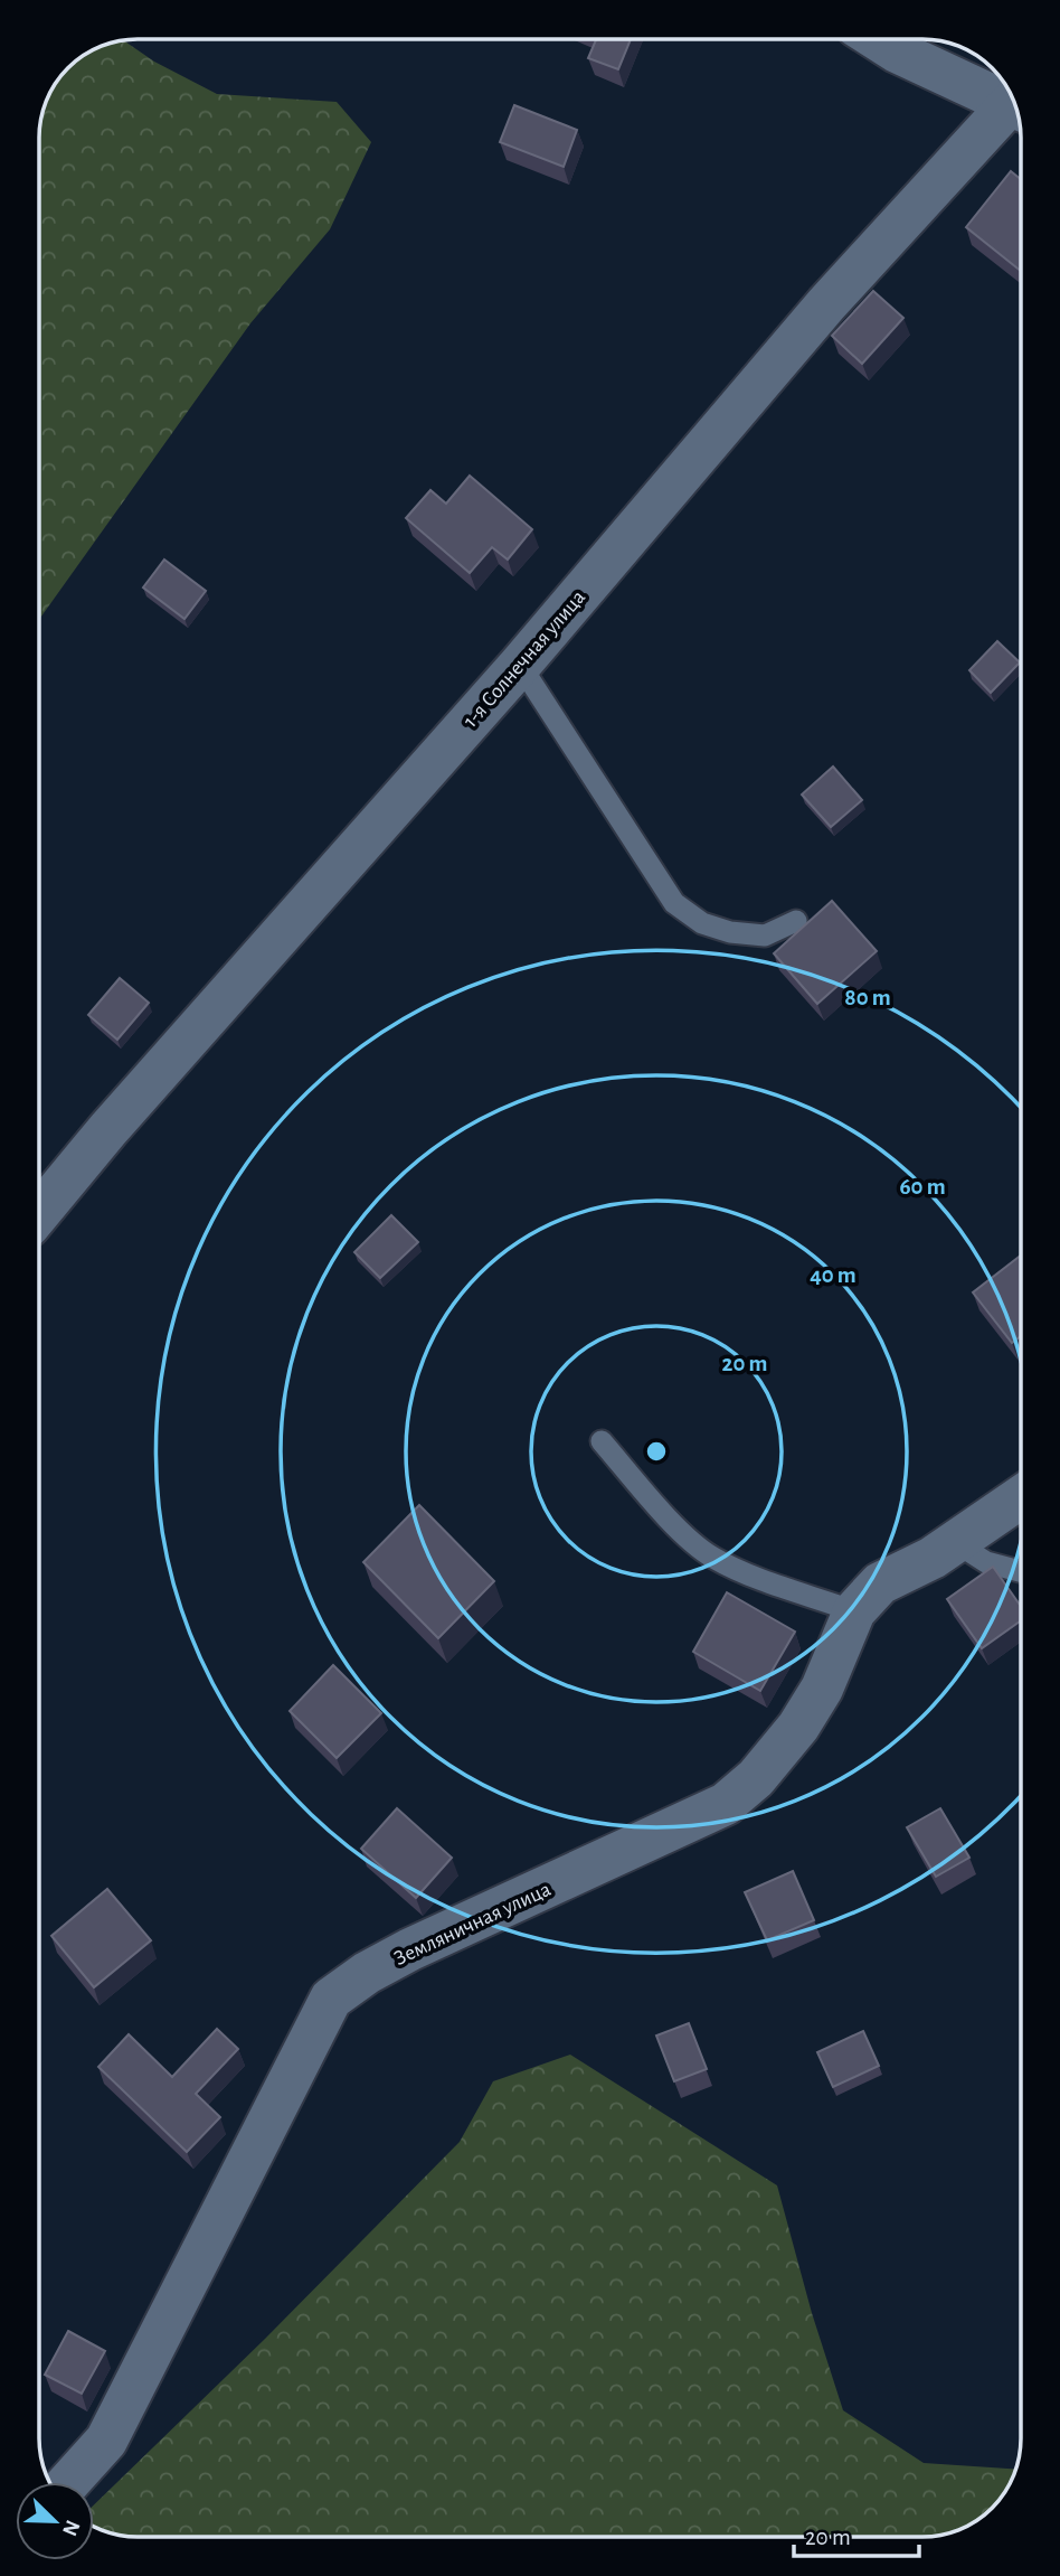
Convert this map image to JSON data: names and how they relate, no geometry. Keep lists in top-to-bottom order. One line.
{"streets":{"street":["1-я Солнечная улица","Земляничная улица"]},"scale_bar":"20 m","north":"bottom right","rings":["80 m","60 m","40 m","20 m"]}
